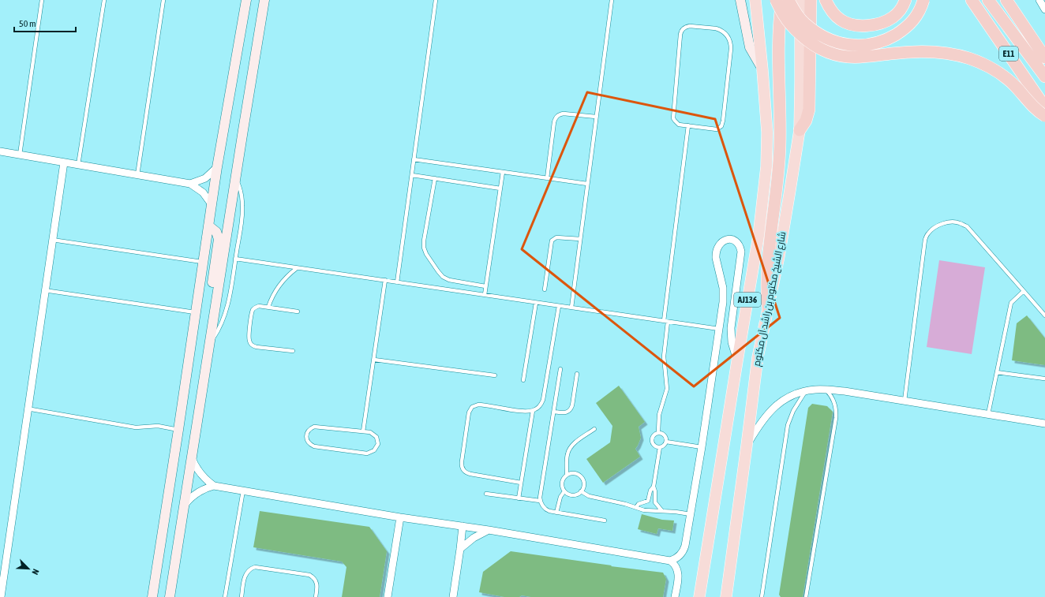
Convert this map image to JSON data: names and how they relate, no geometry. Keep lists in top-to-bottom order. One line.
{"streets":{"highway":["E11"],"main road":["شارع الشيخ مكتوم بن راشد آل مكتوم","AJ136"]},"scale_bar":"50 m","north":"bottom right"}
